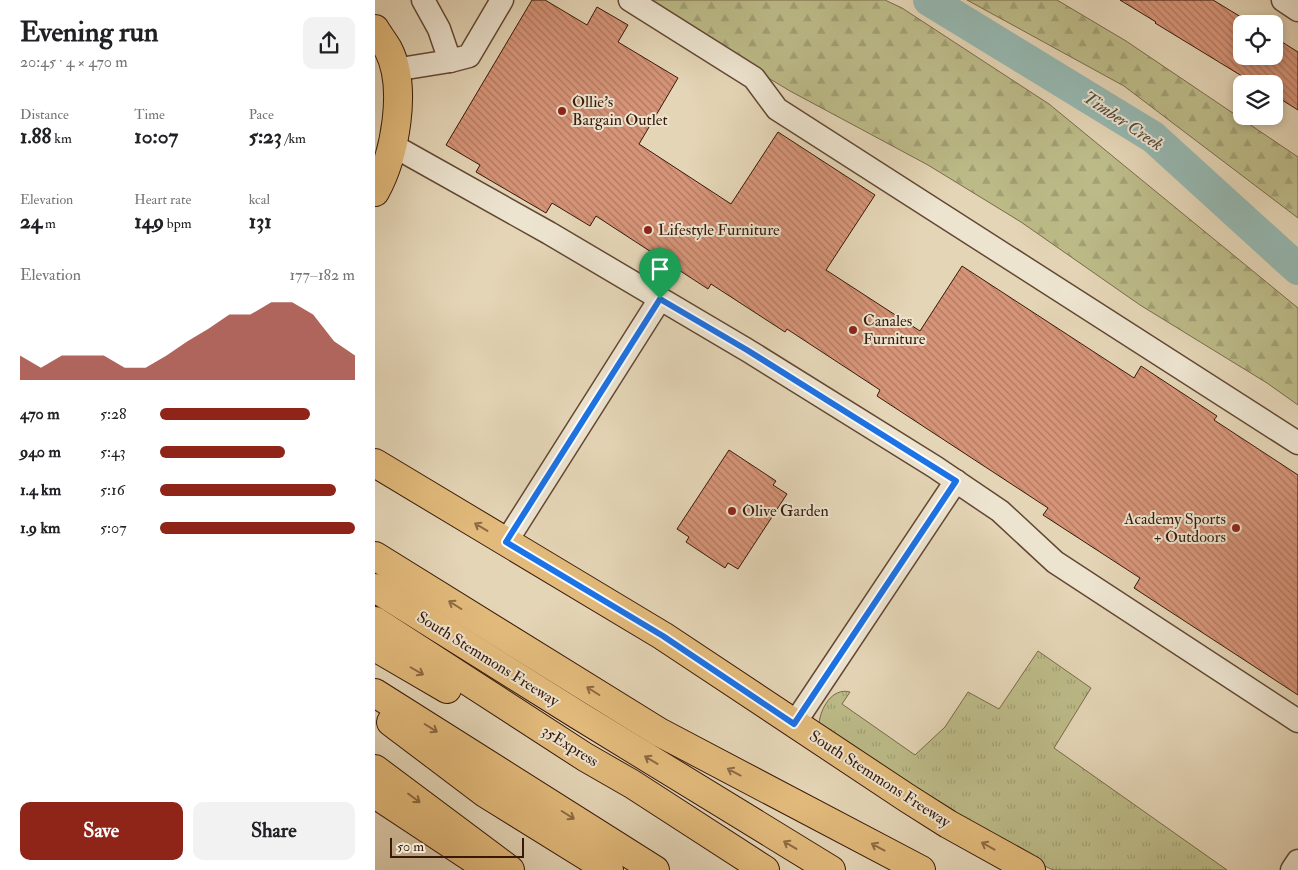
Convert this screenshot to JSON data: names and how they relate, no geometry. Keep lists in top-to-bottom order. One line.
{"streets":{"main road":["South Stemmons Freeway","35Express"]},"water":["Timber Creek"],"places":["Ollie's Bargain Outlet","Lifestyle Furniture","Canales Furniture","Olive Garden","Academy Sports + Outdoors"],"scale_bar":"50 m","page":{"heading":["Evening run","20:45 · 4 × 470 m"],"stats":[["Distance","1.88 km"],["Time","10:07"],["Pace","5:23 /km"],["Elevation","24 m"],["Heart rate","149 bpm"],["kcal","131"]],"chart":["Elevation","177–182 m"],"list":[{"name":"470 m","note":"5:28"},{"name":"940 m","note":"5:43"},{"name":"1.4 km","note":"5:16"},{"name":"1.9 km","note":"5:07"}],"buttons":["Save","Share"],"scale":"50 m"}}
